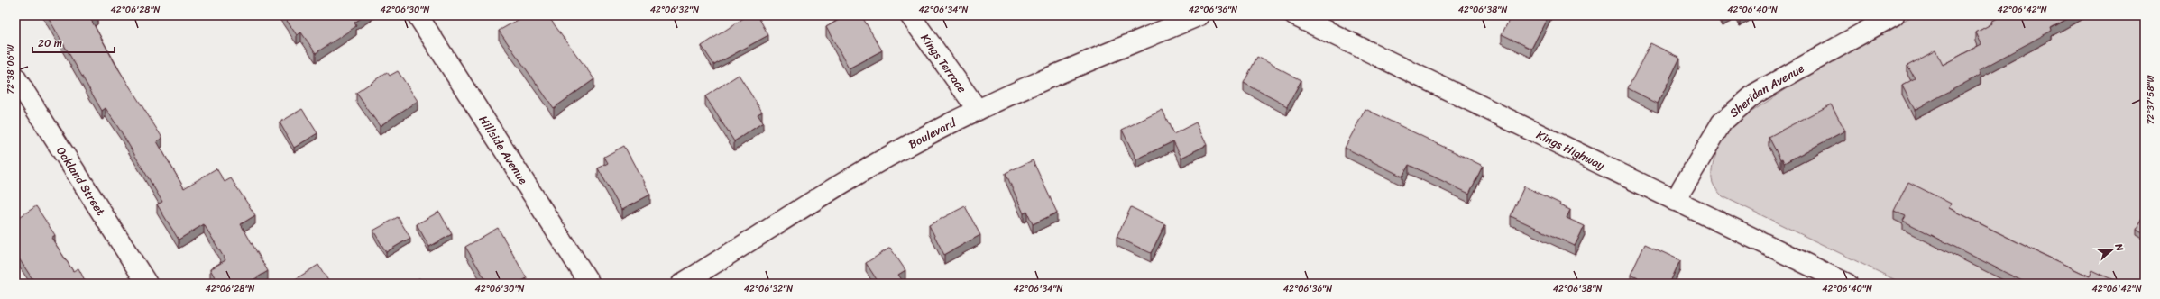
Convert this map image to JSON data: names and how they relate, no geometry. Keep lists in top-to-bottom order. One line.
{"streets":{"main road":["Kings Terrace","Sheridan Avenue","Boulevard","Hillside Avenue","Kings Highway","Oakland Street"]},"crossings":[["Kings Terrace","Boulevard"],["Sheridan Avenue","Kings Highway"]],"scale_bar":"20 m","north":"right","coordinates":["42°06'28\"N","42°06'30\"N","42°06'32\"N","42°06'34\"N","42°06'36\"N","42°06'38\"N","42°06'40\"N","42°06'42\"N","72°38'06\"W","72°37'58\"W"]}
